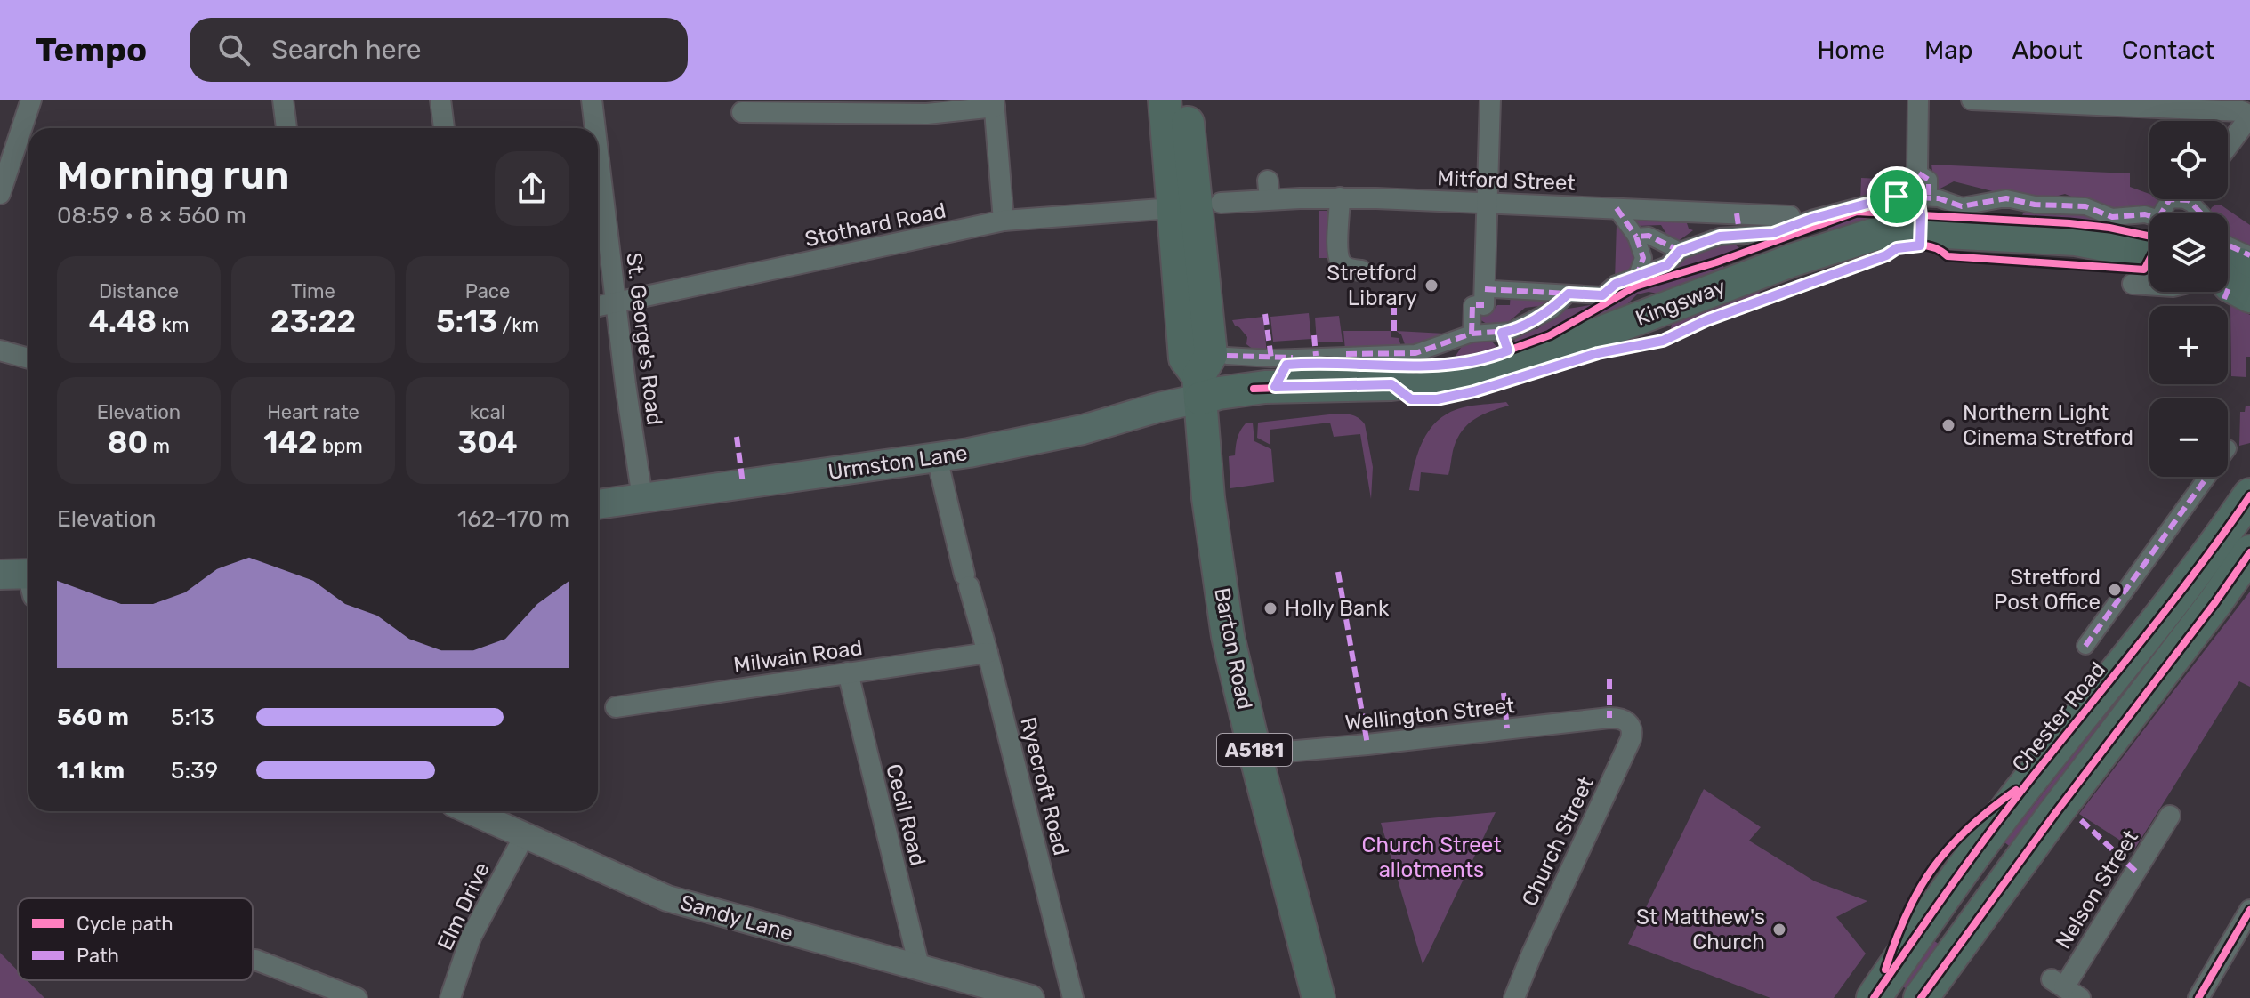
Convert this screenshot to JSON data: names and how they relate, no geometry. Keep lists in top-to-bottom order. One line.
{"streets":{"highway":["Chester Road"],"main road":["Kingsway","Urmston Lane","Barton Road","A5181"],"street":["Mitford Street","Stothard Road","St. George's Road","Milwain Road","Wellington Street","Ryecroft Road","Cecil Road","Church Street","Nelson Street","Elm Drive","Sandy Lane"]},"crossings":[["Mitford Street","Stothard Road"],["Mitford Street","Kingsway"],["Mitford Street","Barton Road"],["Stothard Road","St. George's Road"],["Stothard Road","Barton Road"],["Kingsway","Urmston Lane"],["Kingsway","Barton Road"],["St. George's Road","Urmston Lane"],["Urmston Lane","Barton Road"],["Urmston Lane","Ryecroft Road"],["Barton Road","Wellington Street"],["Milwain Road","Ryecroft Road"],["Milwain Road","Cecil Road"],["Wellington Street","Church Street"],["Cecil Road","Sandy Lane"],["Elm Drive","Sandy Lane"]],"parks":["Church Street allotments"],"places":["Stretford Library","Northern Light Cinema Stretford","Stretford Post Office","Holly Bank","St Matthew's Church"],"legend":["Cycle path","Path"],"page":{"header":"Tempo","search":"Search here","nav":["Home","Map","About","Contact"],"map_buttons":["+","−"],"heading":["Morning run","08:59 · 8 × 560 m"],"stats":[["Distance","4.48 km"],["Time","23:22"],["Pace","5:13 /km"],["Elevation","80 m"],["Heart rate","142 bpm"],["kcal","304"]],"chart":["Elevation","162–170 m"],"list":[{"name":"560 m","note":"5:13"},{"name":"1.1 km","note":"5:39"}]}}
